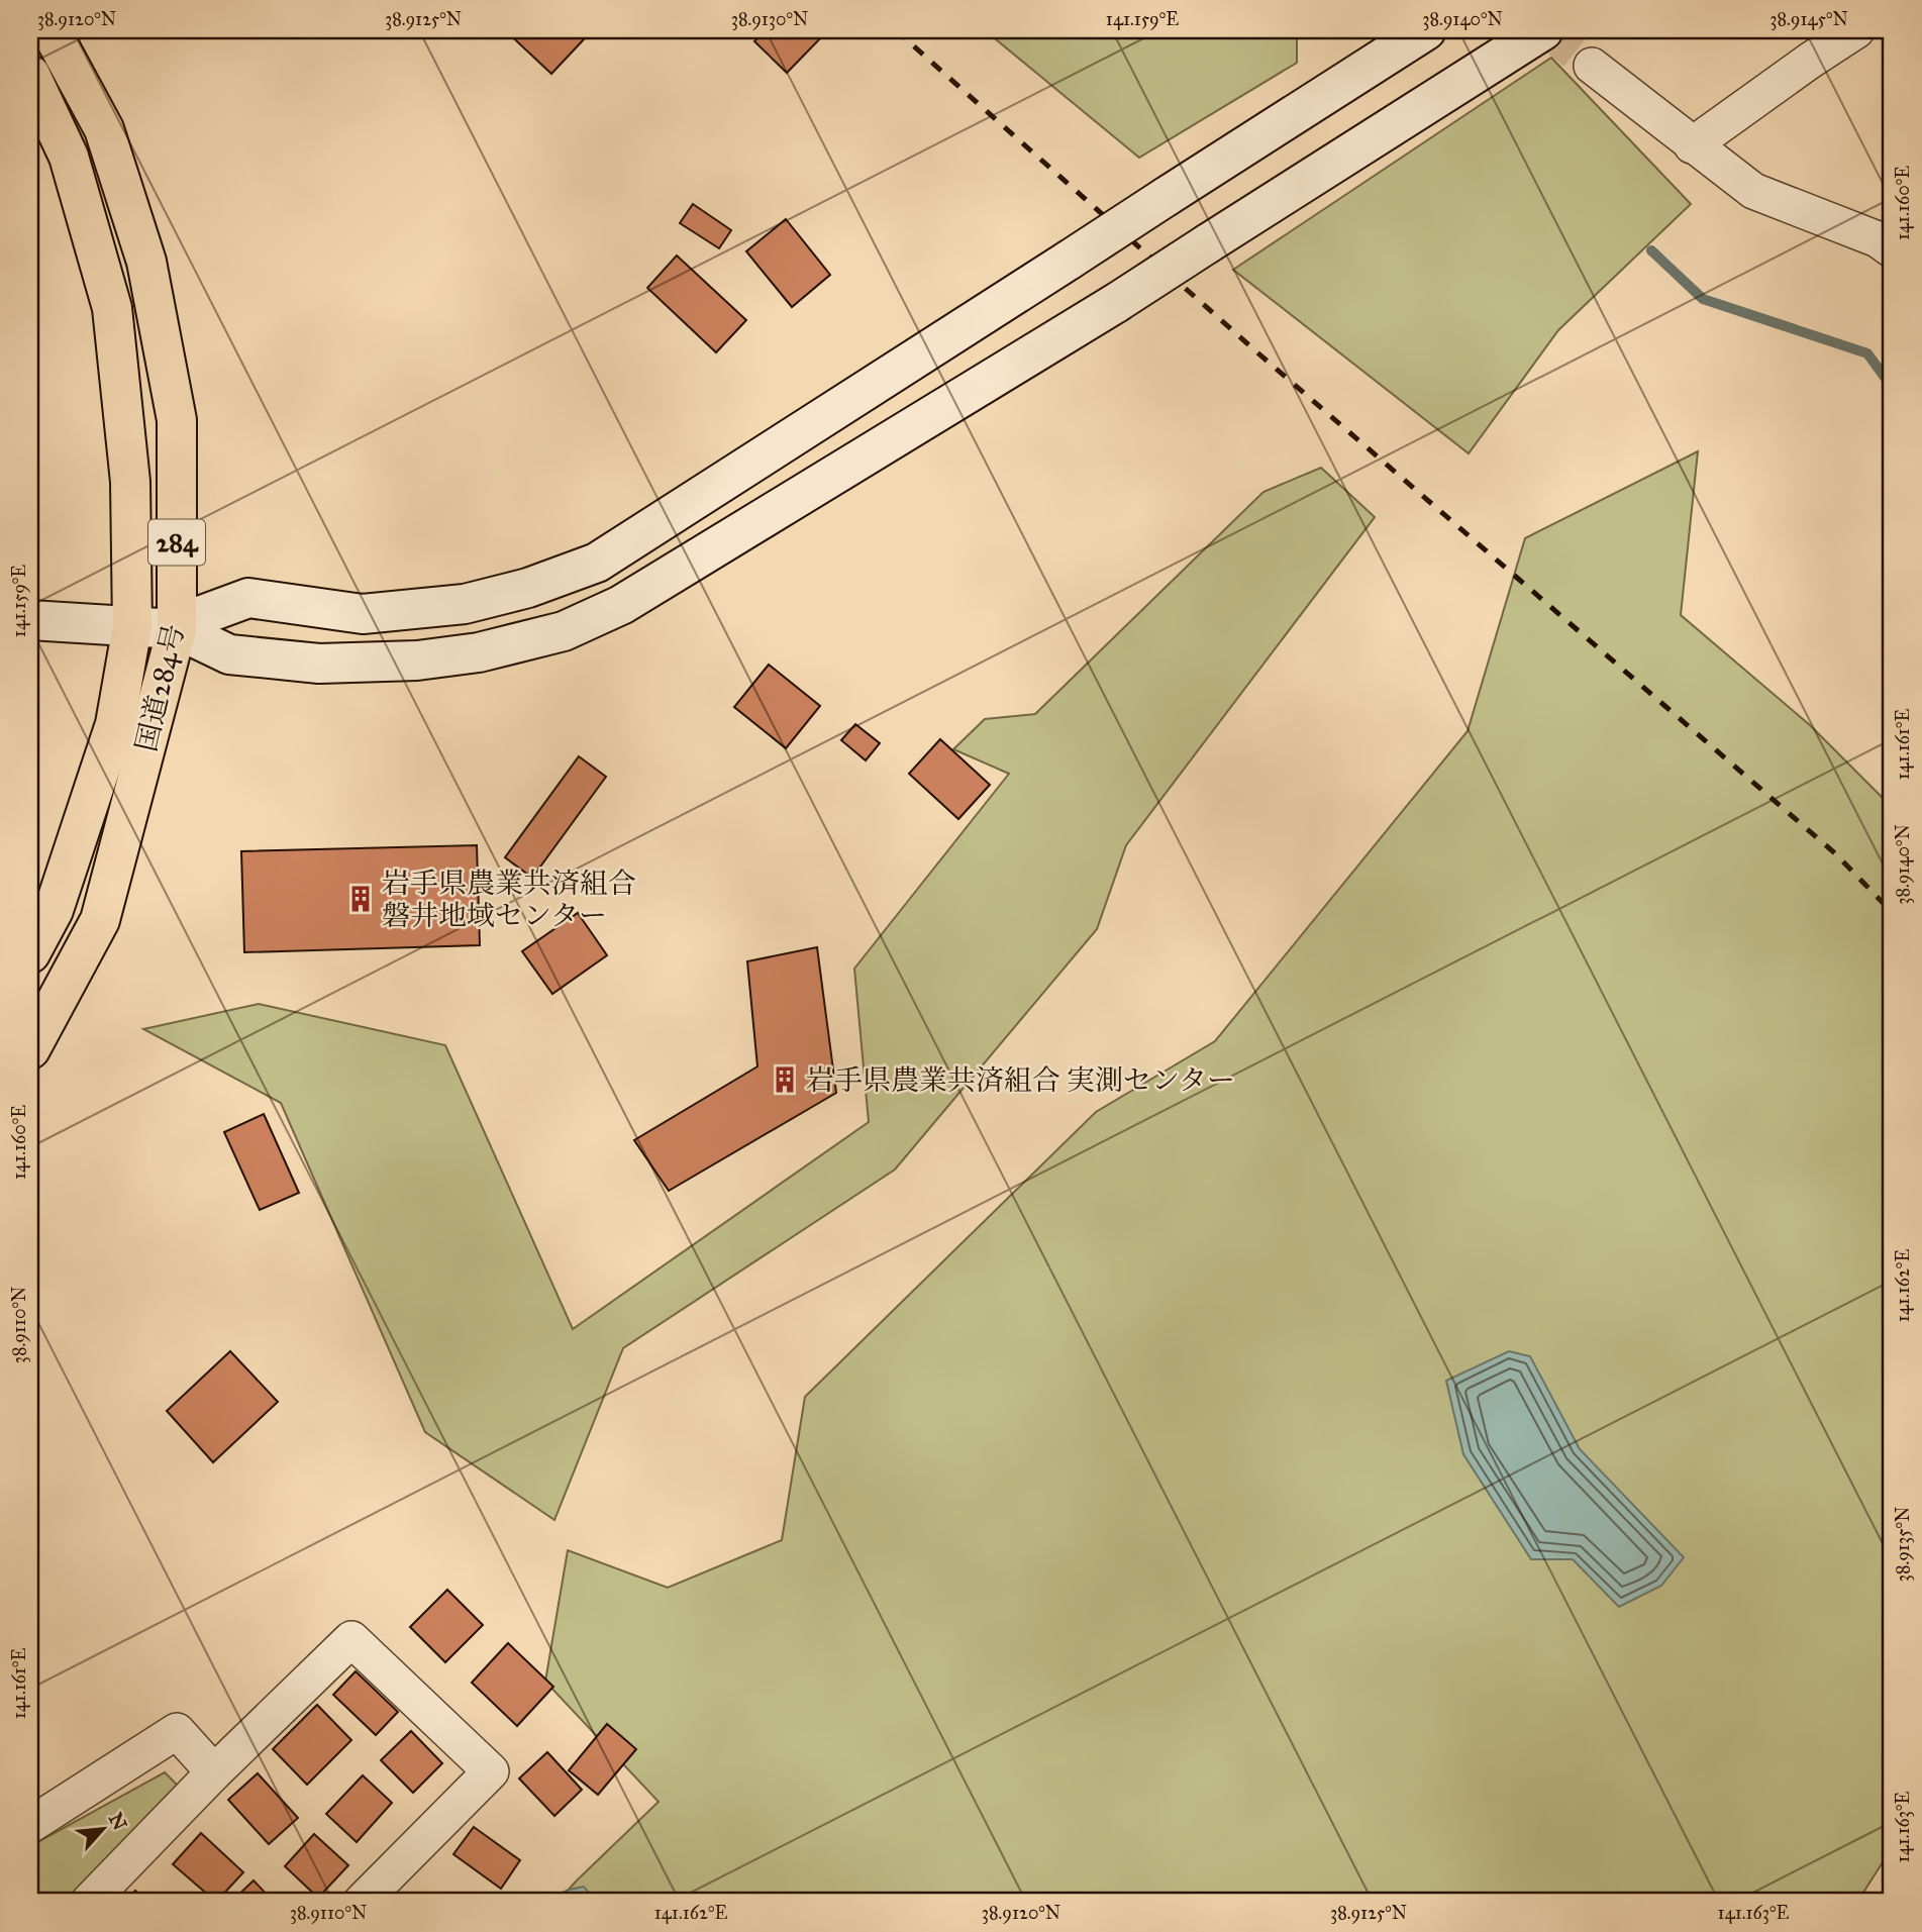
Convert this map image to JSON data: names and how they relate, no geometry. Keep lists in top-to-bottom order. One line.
{"streets":{"highway":["284","国道284号"]},"places":{"building":["岩手県農業共済組合 磐井地域センター","岩手県農業共済組合 実測センター"]},"north":"top right","coordinates":["38.9120°N","38.9125°N","38.9130°N","141.159°E","38.9140°N","38.9145°N","141.160°E","141.161°E","141.162°E","38.9110°N","38.9135°N","141.163°E"]}
